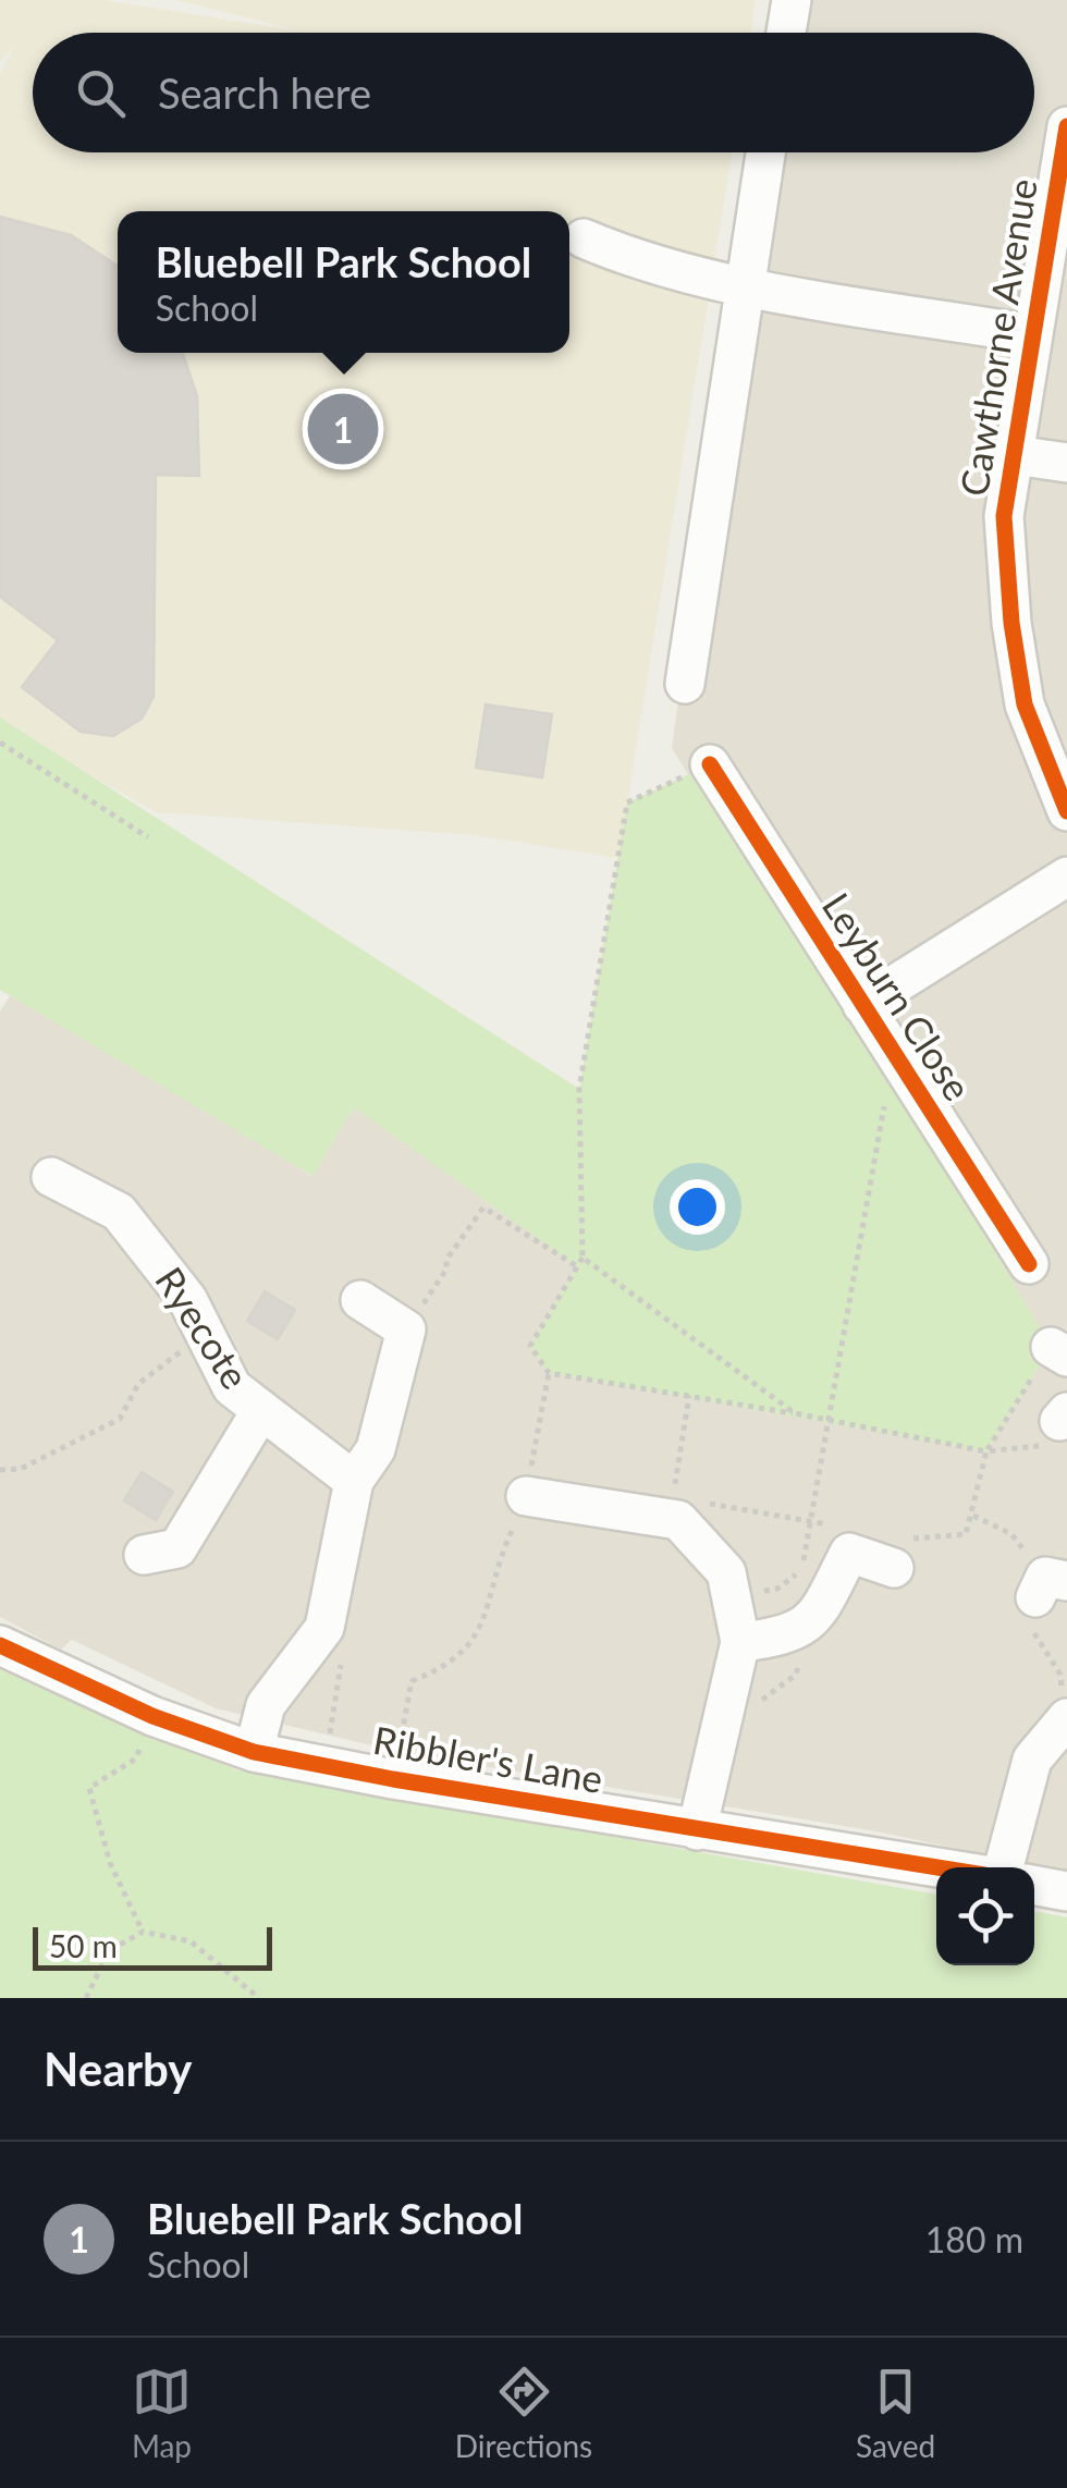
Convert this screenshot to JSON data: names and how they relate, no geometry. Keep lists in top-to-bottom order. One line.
{"streets":{"street":["Cawthorne Avenue","Leyburn Close","Ryecote","Ribbler's Lane"]},"scale_bar":"50 m","page":{"search":"Search here","popup":["Bluebell Park School","School"],"pins":"1","scale":"50 m","heading":"Nearby","list":[{"mark":"1","name":"Bluebell Park School","note":"School","value":"180 m"}],"nav":["Map","Directions","Saved"]}}
